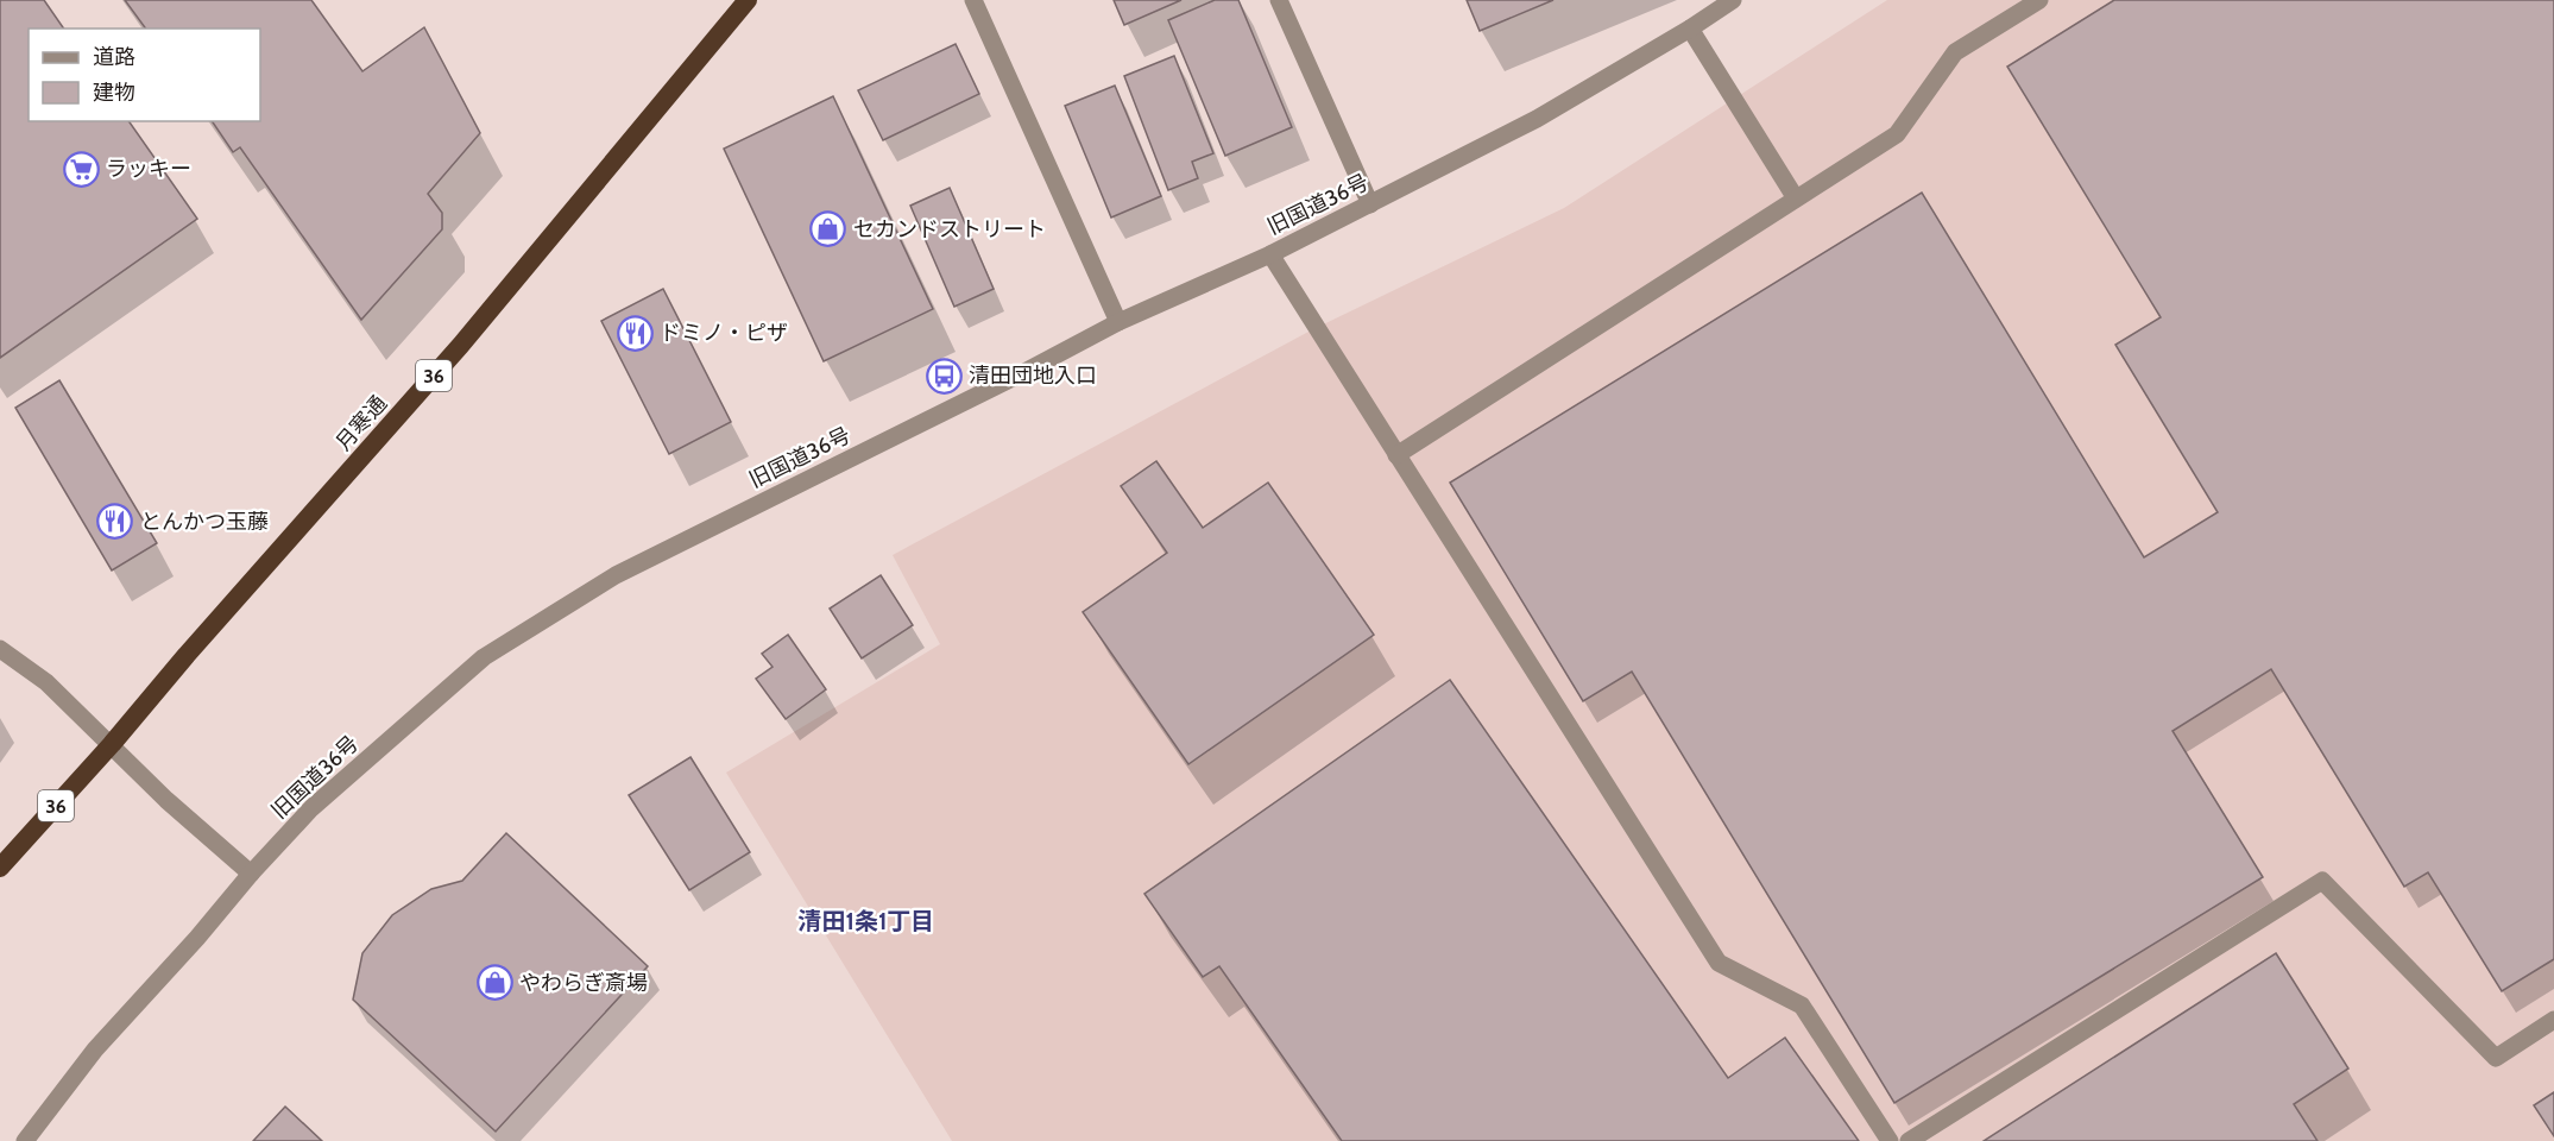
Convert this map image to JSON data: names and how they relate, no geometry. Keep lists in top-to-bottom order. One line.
{"streets":{"highway":["36","月寒通"],"street":["旧国道36号"]},"districts":["清田1条1丁目"],"places":{"supermarket":["ラッキー"],"shop":["セカンドストリート","やわらぎ斎場"],"restaurant":["ドミノ・ピザ","とんかつ玉藤"],"bus stop":["清田団地入口"]},"legend":["道路","建物"]}
